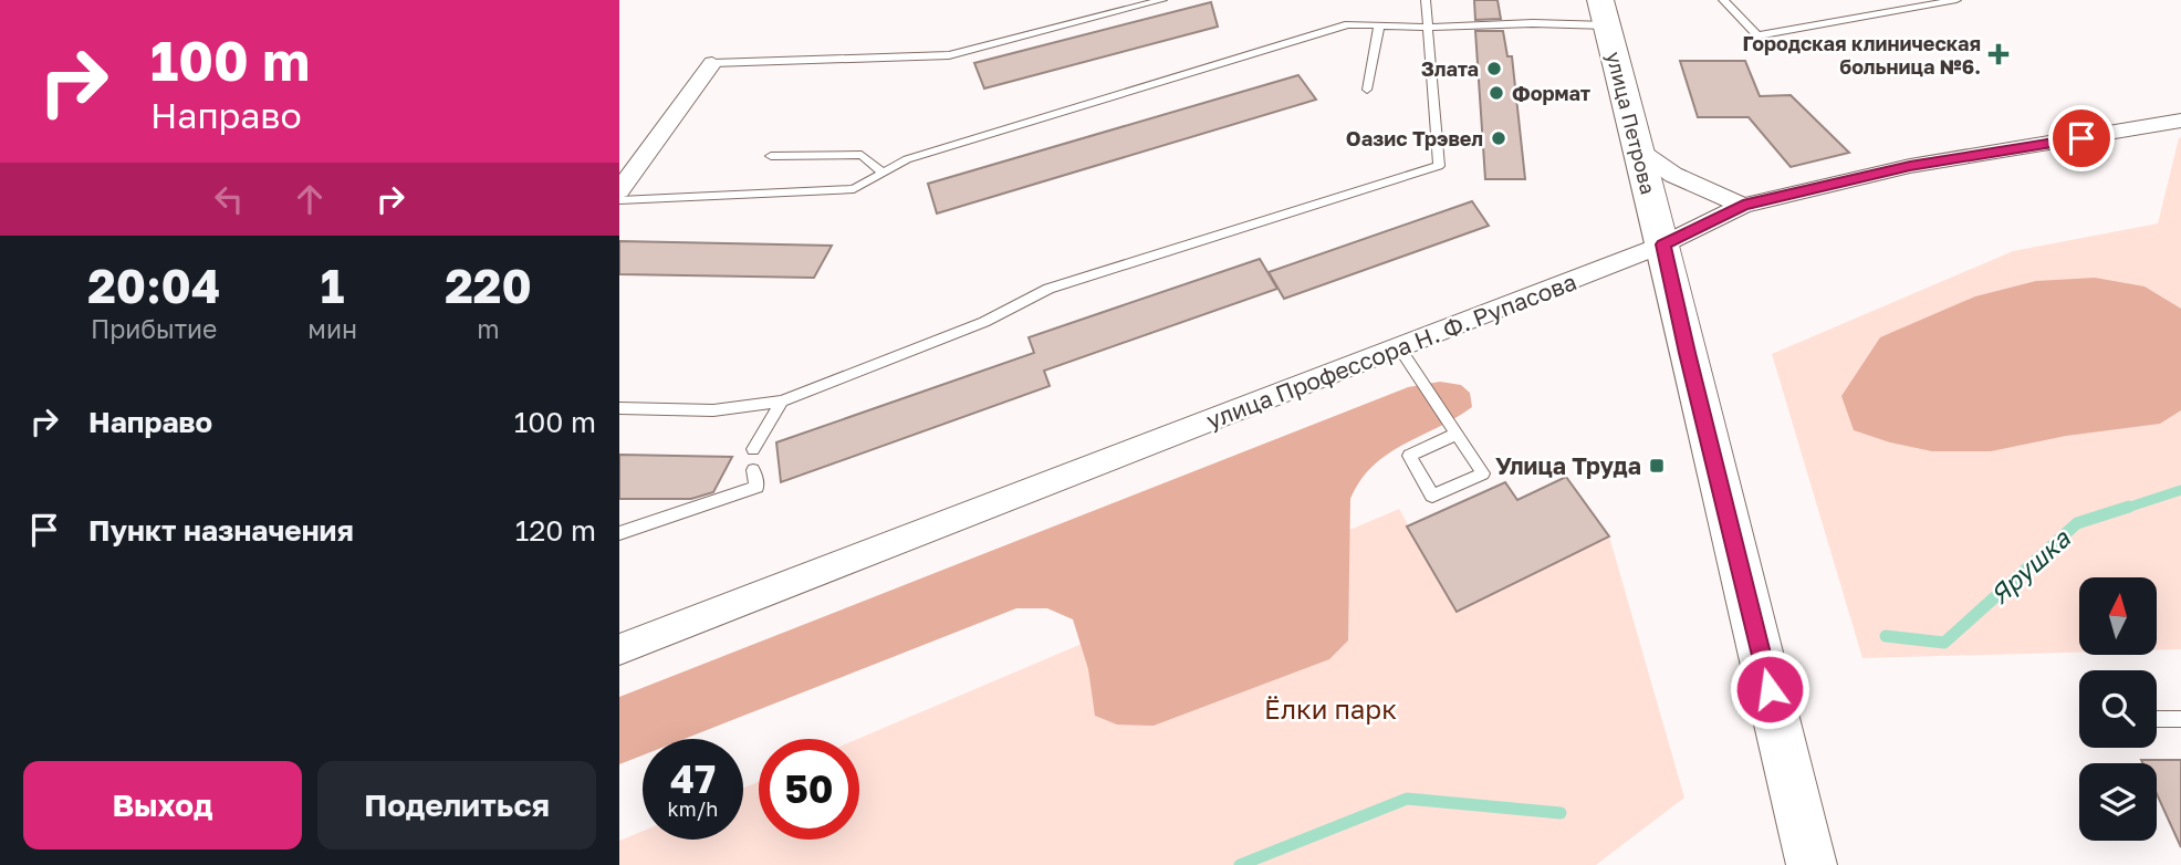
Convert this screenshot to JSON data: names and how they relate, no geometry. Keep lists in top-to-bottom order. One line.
{"streets":{"main road":["улица Петрова"],"street":["улица Профессора Н. Ф. Рупасова"]},"crossings":[["улица Петрова","улица Профессора Н. Ф. Рупасова"]],"water":["Ярушка"],"parks":["Ёлки парк"],"places":{"health":["Городская клиническая больница №6."],"other":["Злата","Формат","Оазис Трэвел"],"transit":["Улица Труда"]},"north":"top","page":{"turn":["100 m","Направо"],"eta":["20:04","Прибытие","1","мин","220","m"],"list":[{"name":"Направо","value":"100 m"},{"name":"Пункт назначения","value":"120 m"}],"speed":"47 km/h","limit":"50","buttons":["Выход","Поделиться"]}}
